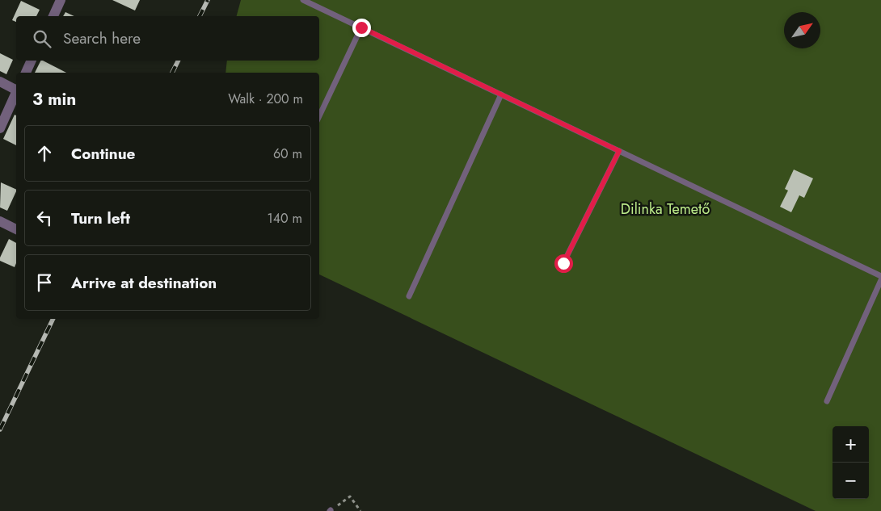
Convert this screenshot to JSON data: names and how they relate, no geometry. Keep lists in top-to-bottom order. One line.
{"parks":["Dilinka Temető"],"north":"top right","page":{"search":"Search here","heading":["3 min","Walk · 200 m"],"list":[["Continue","60 m"],["Turn left","140 m"],"Arrive at destination"],"map_buttons":["+","−"]}}
